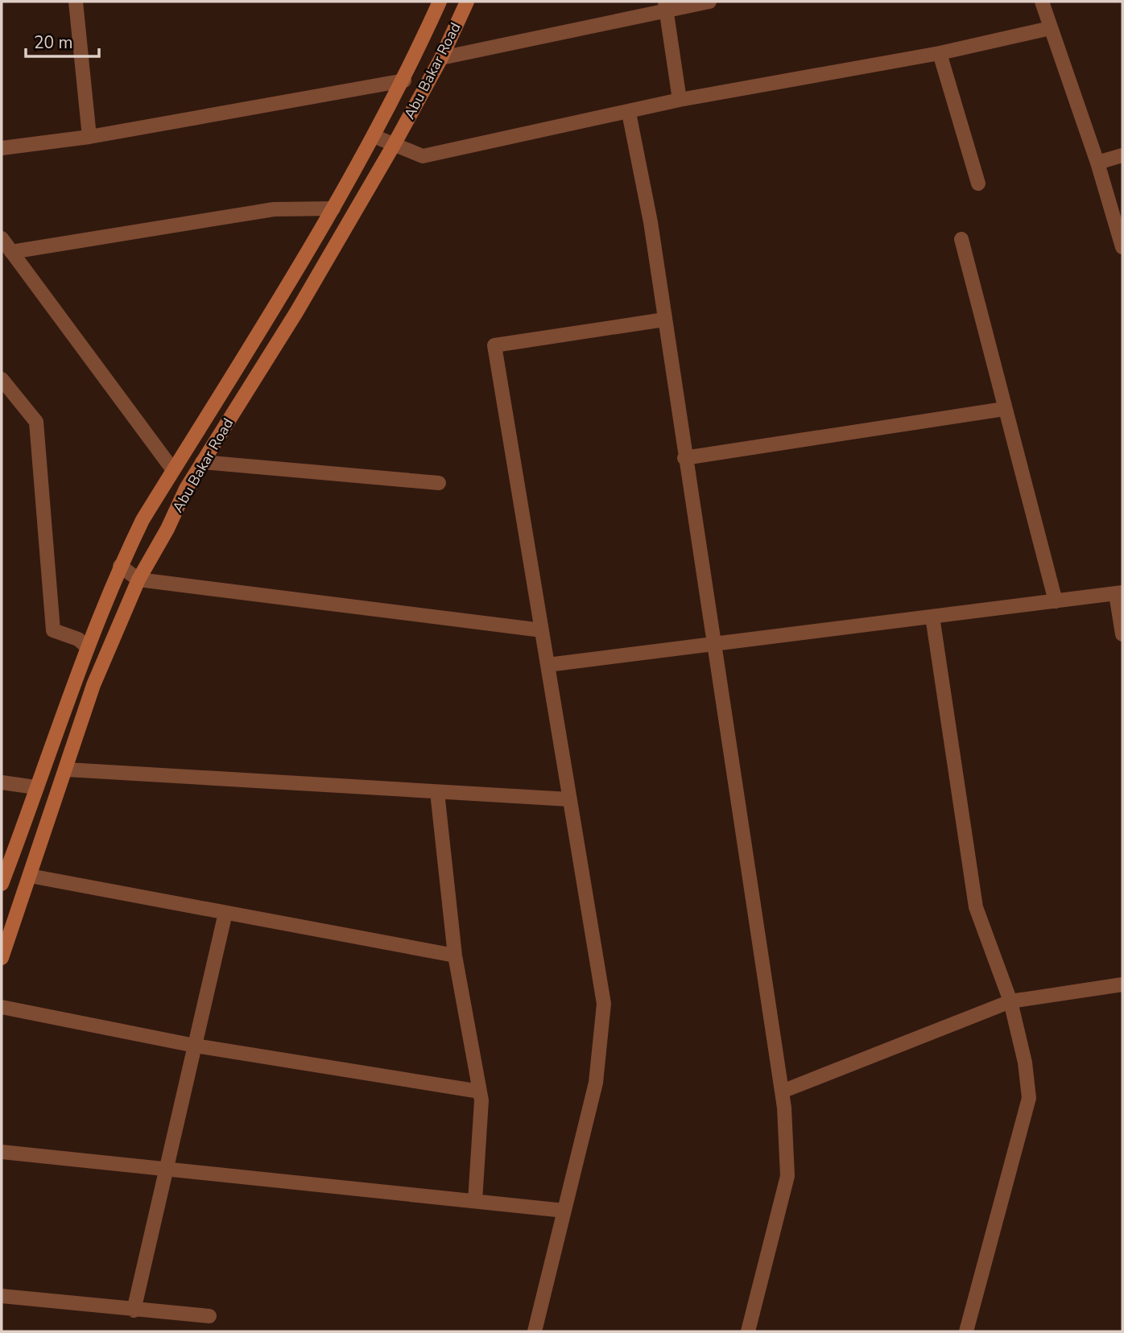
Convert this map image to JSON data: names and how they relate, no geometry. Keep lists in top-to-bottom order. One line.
{"streets":{"main road":["Abu Bakar Road"]},"scale_bar":"20 m"}
